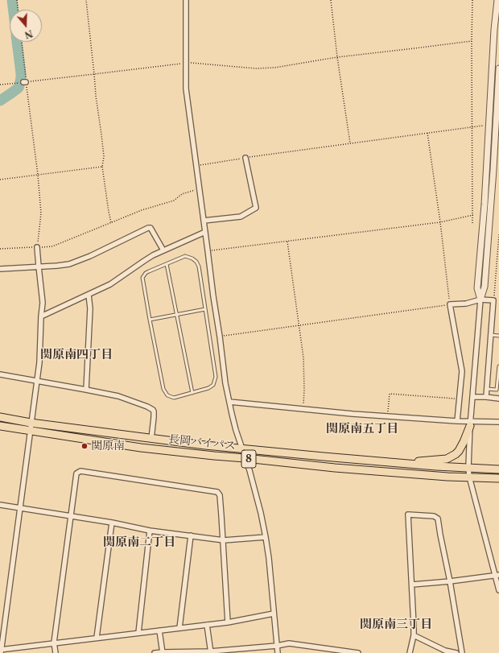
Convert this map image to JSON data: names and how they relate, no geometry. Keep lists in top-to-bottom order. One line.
{"streets":{"highway":["長岡バイパス","8"]},"districts":["関原南四丁目","関原南五丁目","関原南二丁目","関原南三丁目"],"places":["関原南"],"north":"bottom"}
